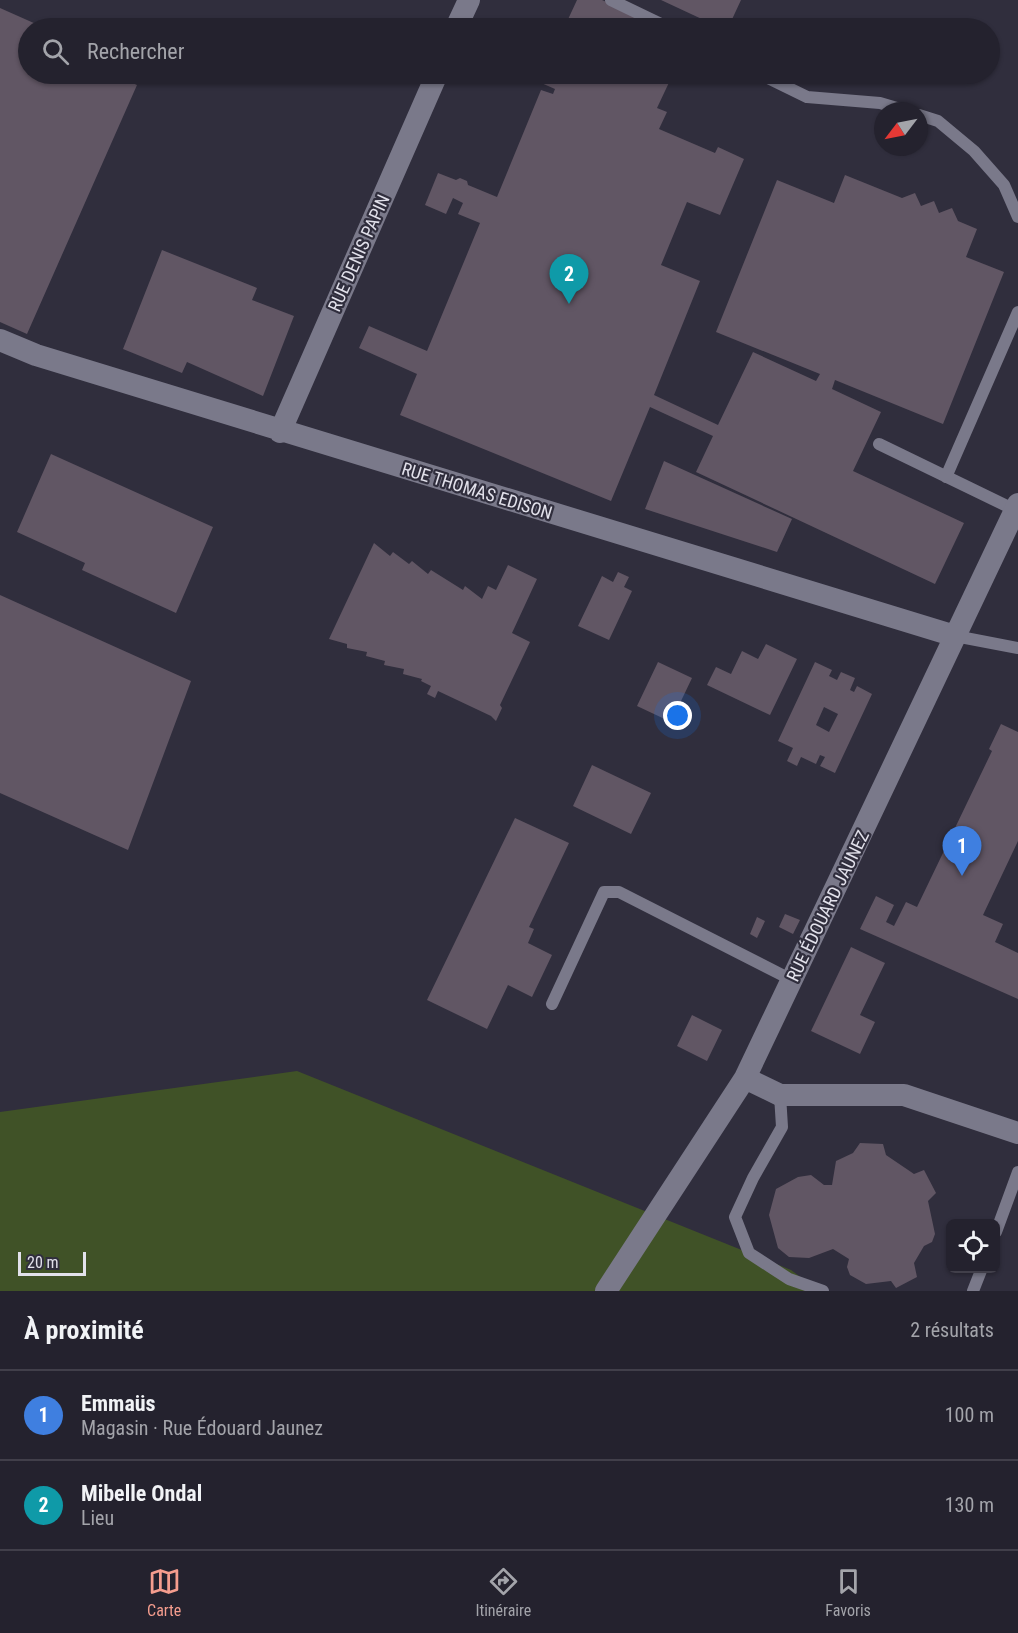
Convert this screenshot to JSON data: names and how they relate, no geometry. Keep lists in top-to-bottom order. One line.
{"streets":{"street":["RUE DENIS PAPIN","RUE THOMAS EDISON","RUE ÉDOUARD JAUNEZ"]},"crossings":[["RUE DENIS PAPIN","RUE THOMAS EDISON"],["RUE THOMAS EDISON","RUE ÉDOUARD JAUNEZ"]],"scale_bar":"20 m","north":"bottom left","page":{"search":"Rechercher","pins":["2","1"],"scale":"20 m","heading":["À proximité","2 résultats"],"list":[{"mark":"1","name":"Emmaüs","note":"Magasin · Rue Édouard Jaunez","value":"100 m"},{"mark":"2","name":"Mibelle Ondal","note":"Lieu","value":"130 m"}],"nav":["Carte","Itinéraire","Favoris"]}}
